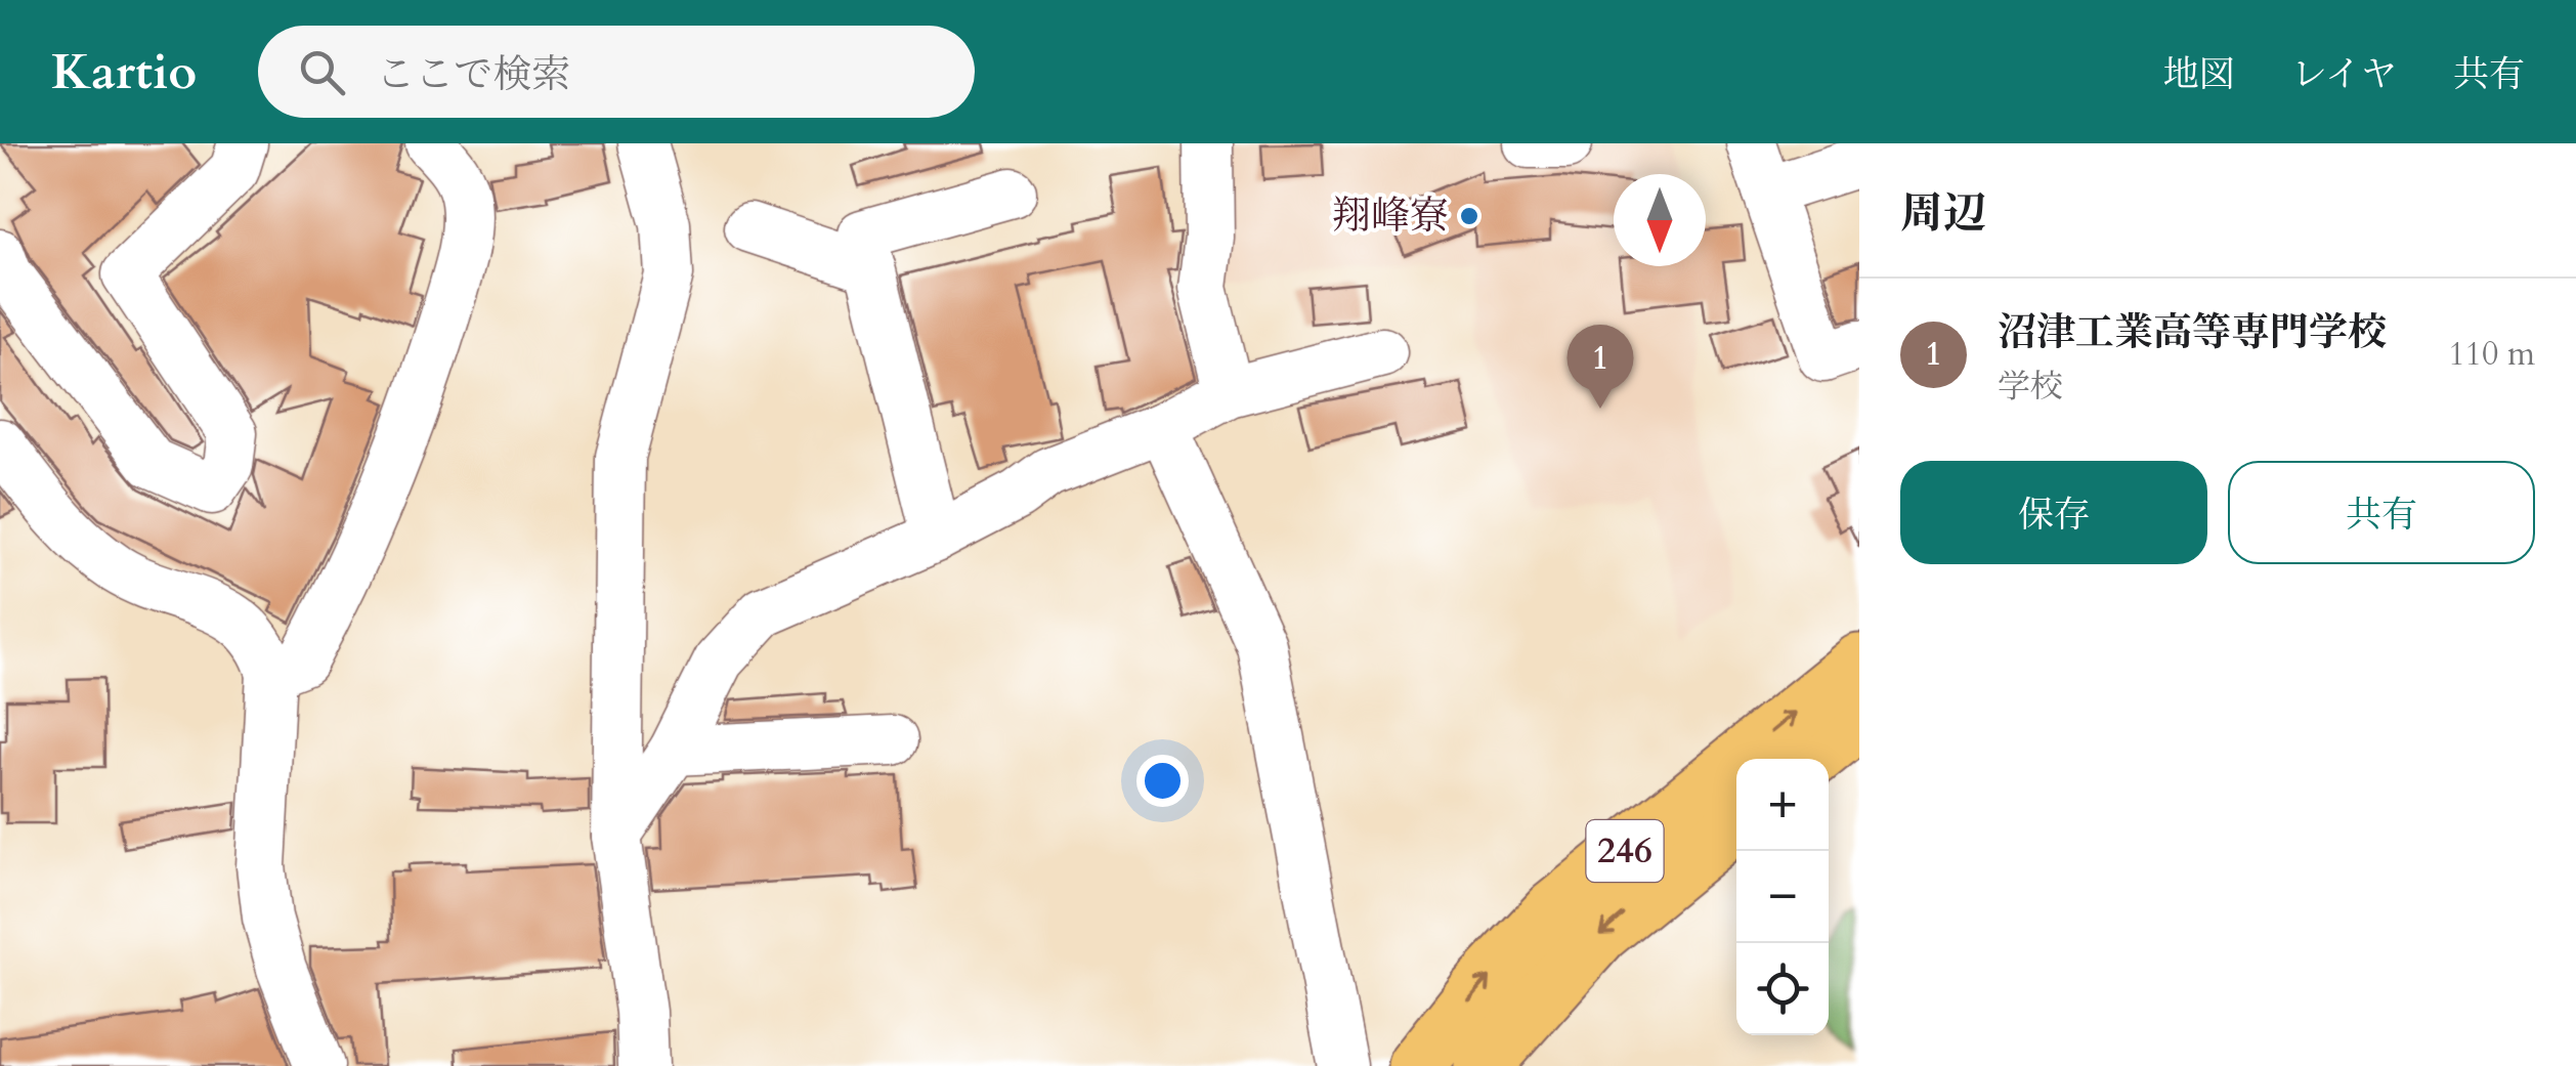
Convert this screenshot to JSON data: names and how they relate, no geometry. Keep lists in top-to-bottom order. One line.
{"streets":{"highway":["246"]},"places":["翔峰寮"],"north":"bottom","page":{"header":"Kartio","search":"ここで検索","nav":["地図","レイヤ","共有"],"heading":"周辺","list":[{"mark":"1","name":"沼津工業高等専門学校","note":"学校","value":"110 m"}],"pins":"1","buttons":["保存","共有"],"map_buttons":["+","−"]}}
